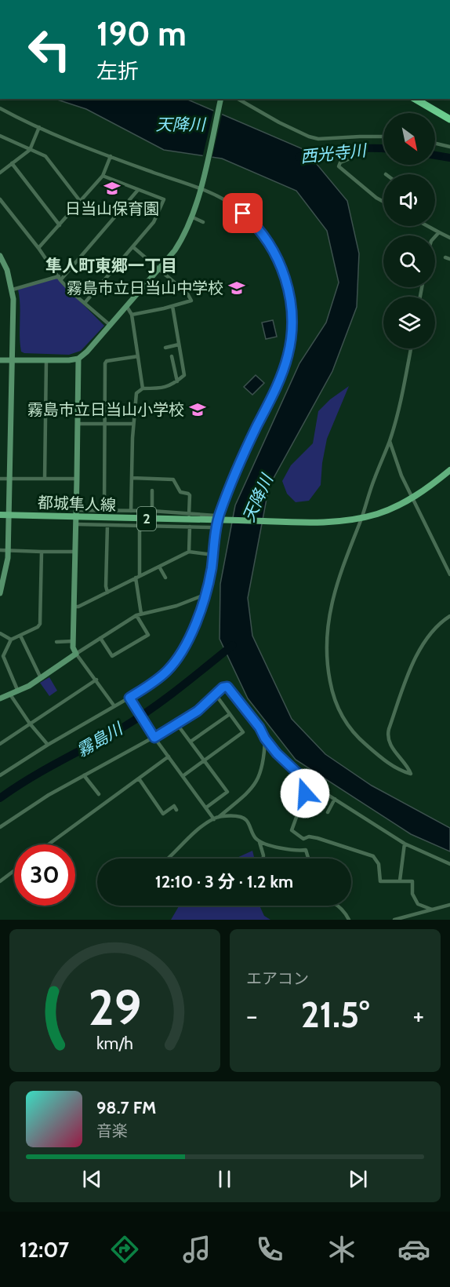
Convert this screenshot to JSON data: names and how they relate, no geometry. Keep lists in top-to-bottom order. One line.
{"streets":{"main road":["都城隼人線","2"]},"districts":["隼人町東郷一丁目"],"water":["天降川","西光寺川","霧島川"],"places":{"school or university":["日当山保育園","霧島市立日当山中学校","霧島市立日当山小学校"]},"north":"bottom right","page":{"turn":["190 m","左折"],"limit":"30","trip":"12:10 · 3 分 · 1.2 km","tile":"エアコン","heat":["−","21.5°","+"],"song":["98.7 FM","音楽"],"tabs":"12:07","gauge":["29","km/h"]}}
